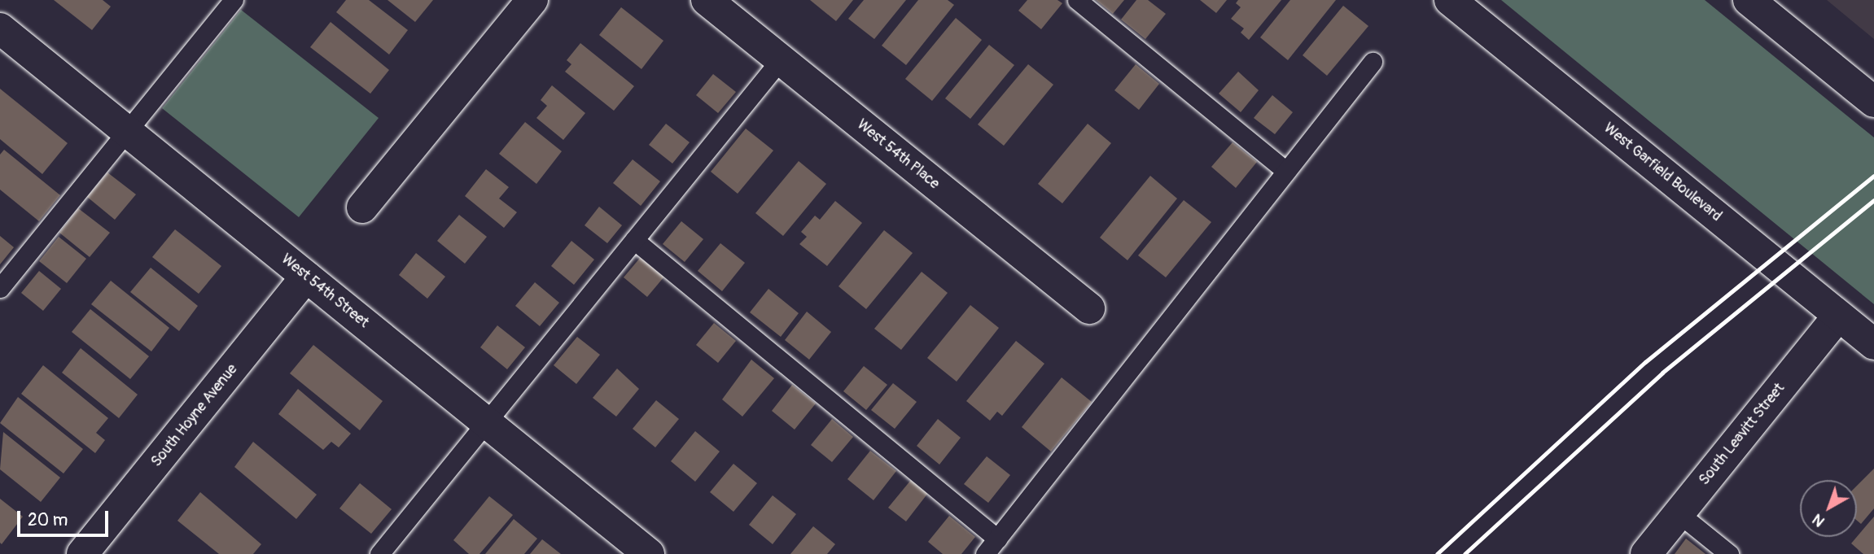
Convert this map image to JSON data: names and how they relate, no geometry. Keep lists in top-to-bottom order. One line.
{"streets":{"street":["West 54th Place","West Garfield Boulevard","West 54th Street","South Hoyne Avenue","South Leavitt Street"]},"crossings":[["West Garfield Boulevard","South Leavitt Street"],["West 54th Street","South Hoyne Avenue"]],"scale_bar":"20 m","north":"bottom left"}
